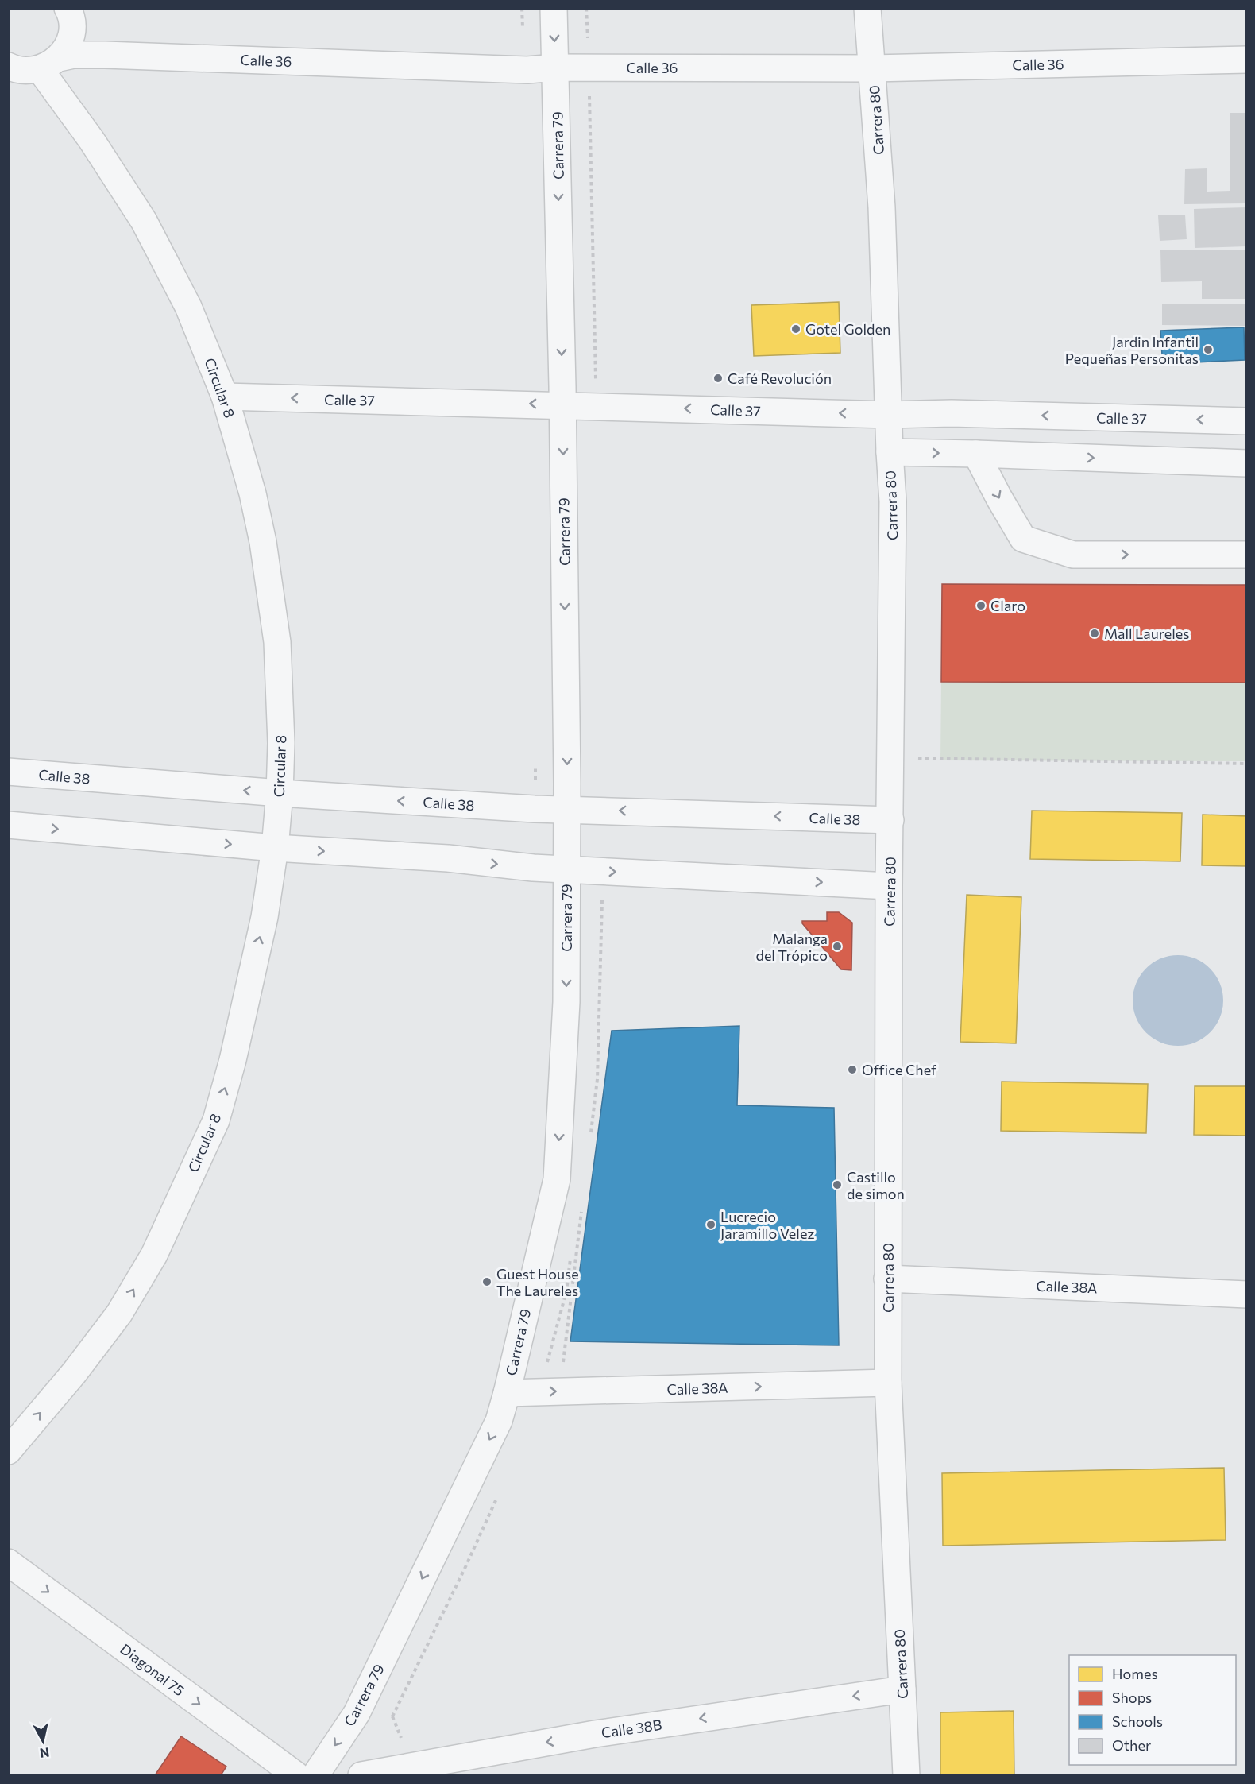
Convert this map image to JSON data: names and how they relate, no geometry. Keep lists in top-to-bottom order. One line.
{"streets":{"street":["Calle 36","Carrera 80","Carrera 79","Circular 8","Calle 37","Calle 38","Calle 38A","Diagonal 75","Calle 38B"]},"crossings":[["Calle 36","Carrera 80"],["Calle 36","Carrera 79"],["Calle 36","Circular 8"],["Carrera 80","Calle 37"],["Carrera 80","Calle 38"],["Carrera 80","Calle 38A"],["Carrera 80","Calle 38B"],["Carrera 79","Calle 37"],["Carrera 79","Calle 38"],["Carrera 79","Calle 38A"],["Circular 8","Calle 37"],["Circular 8","Calle 38"]],"one_way":["Carrera 79","Circular 8","Calle 38A","Diagonal 75","Calle 38B"],"places":["Gotel Golden","Jardin Infantil Pequeñas Personitas","Café Revolución","Claro","Mall Laureles","Malanga del Trópico","Office Chef","Castillo de simon","Lucrecio Jaramillo Velez","Guest House The Laureles"],"legend":["Homes","Shops","Schools","Other"],"north":"bottom"}
